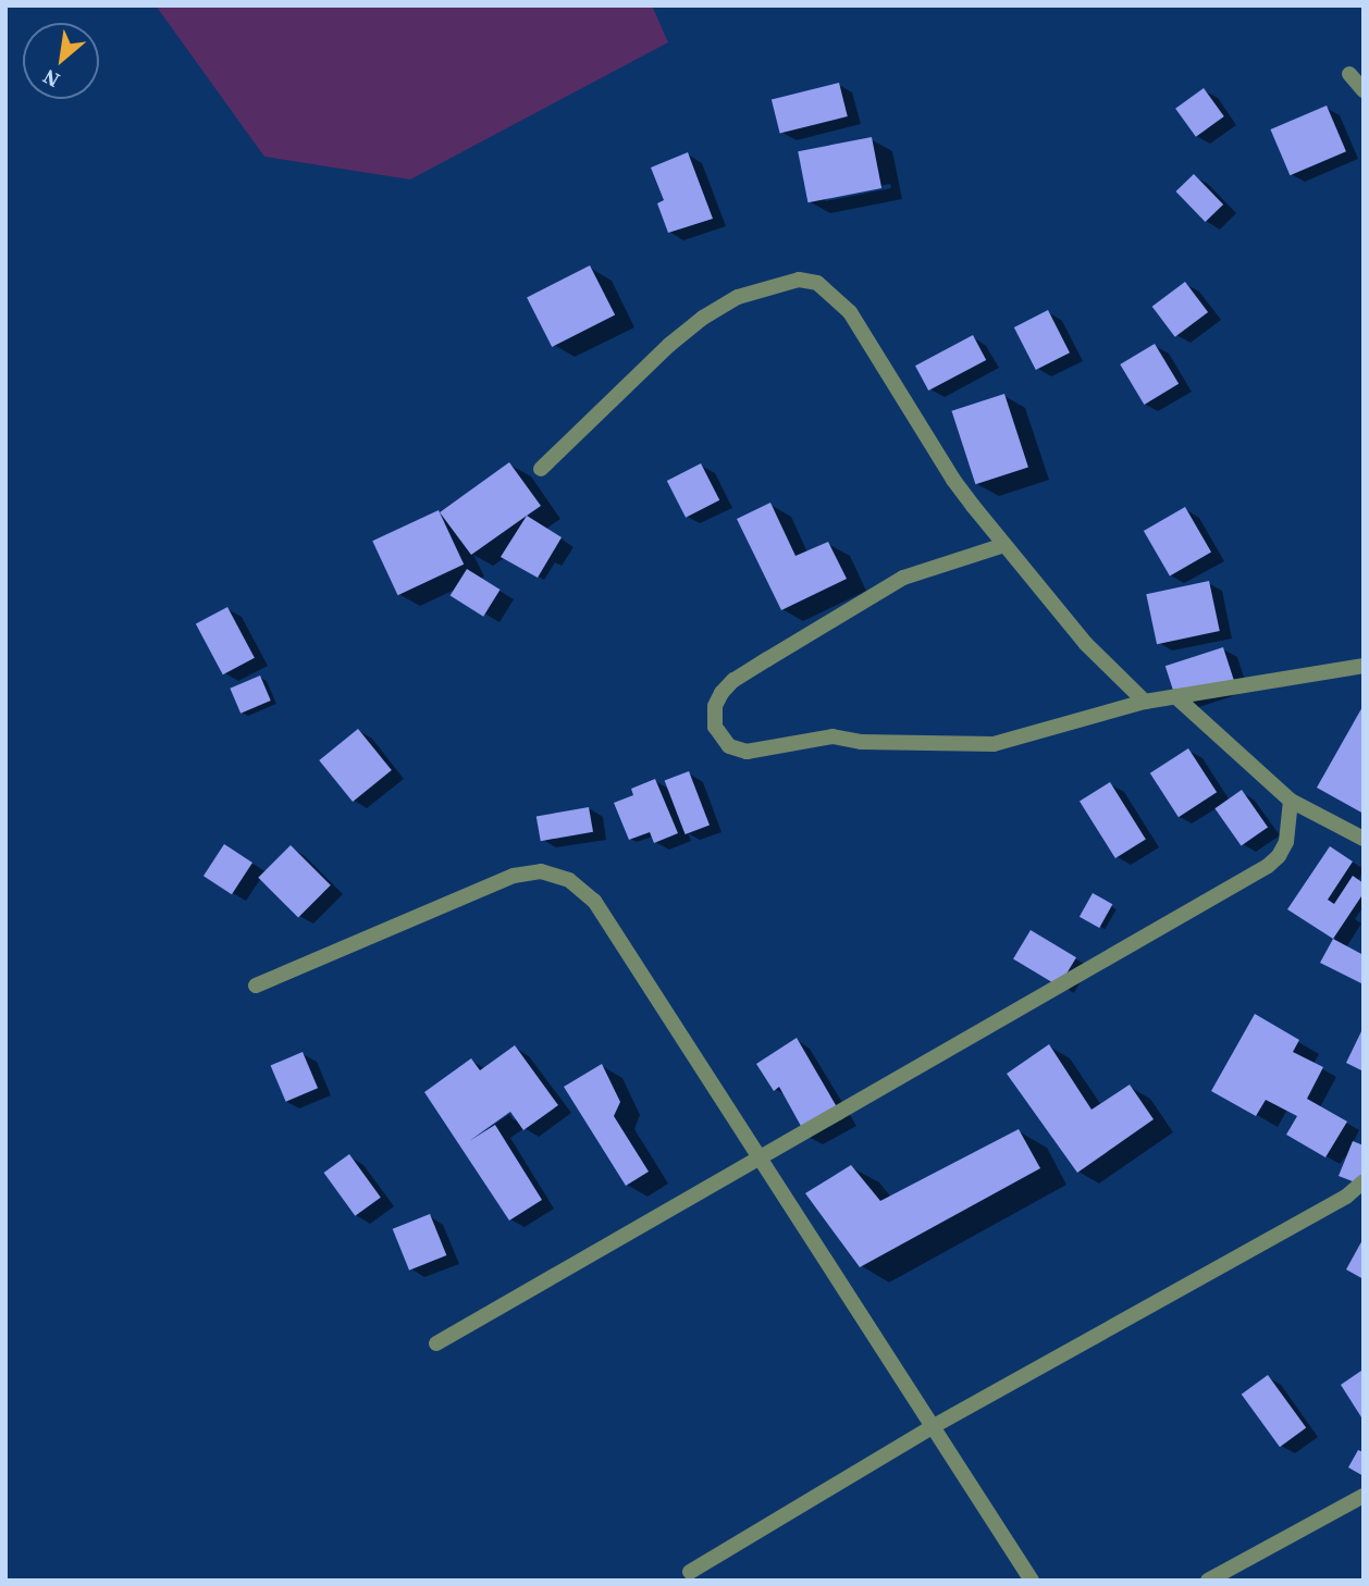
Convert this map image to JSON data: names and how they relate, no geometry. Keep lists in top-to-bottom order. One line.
{"north":"bottom left"}
